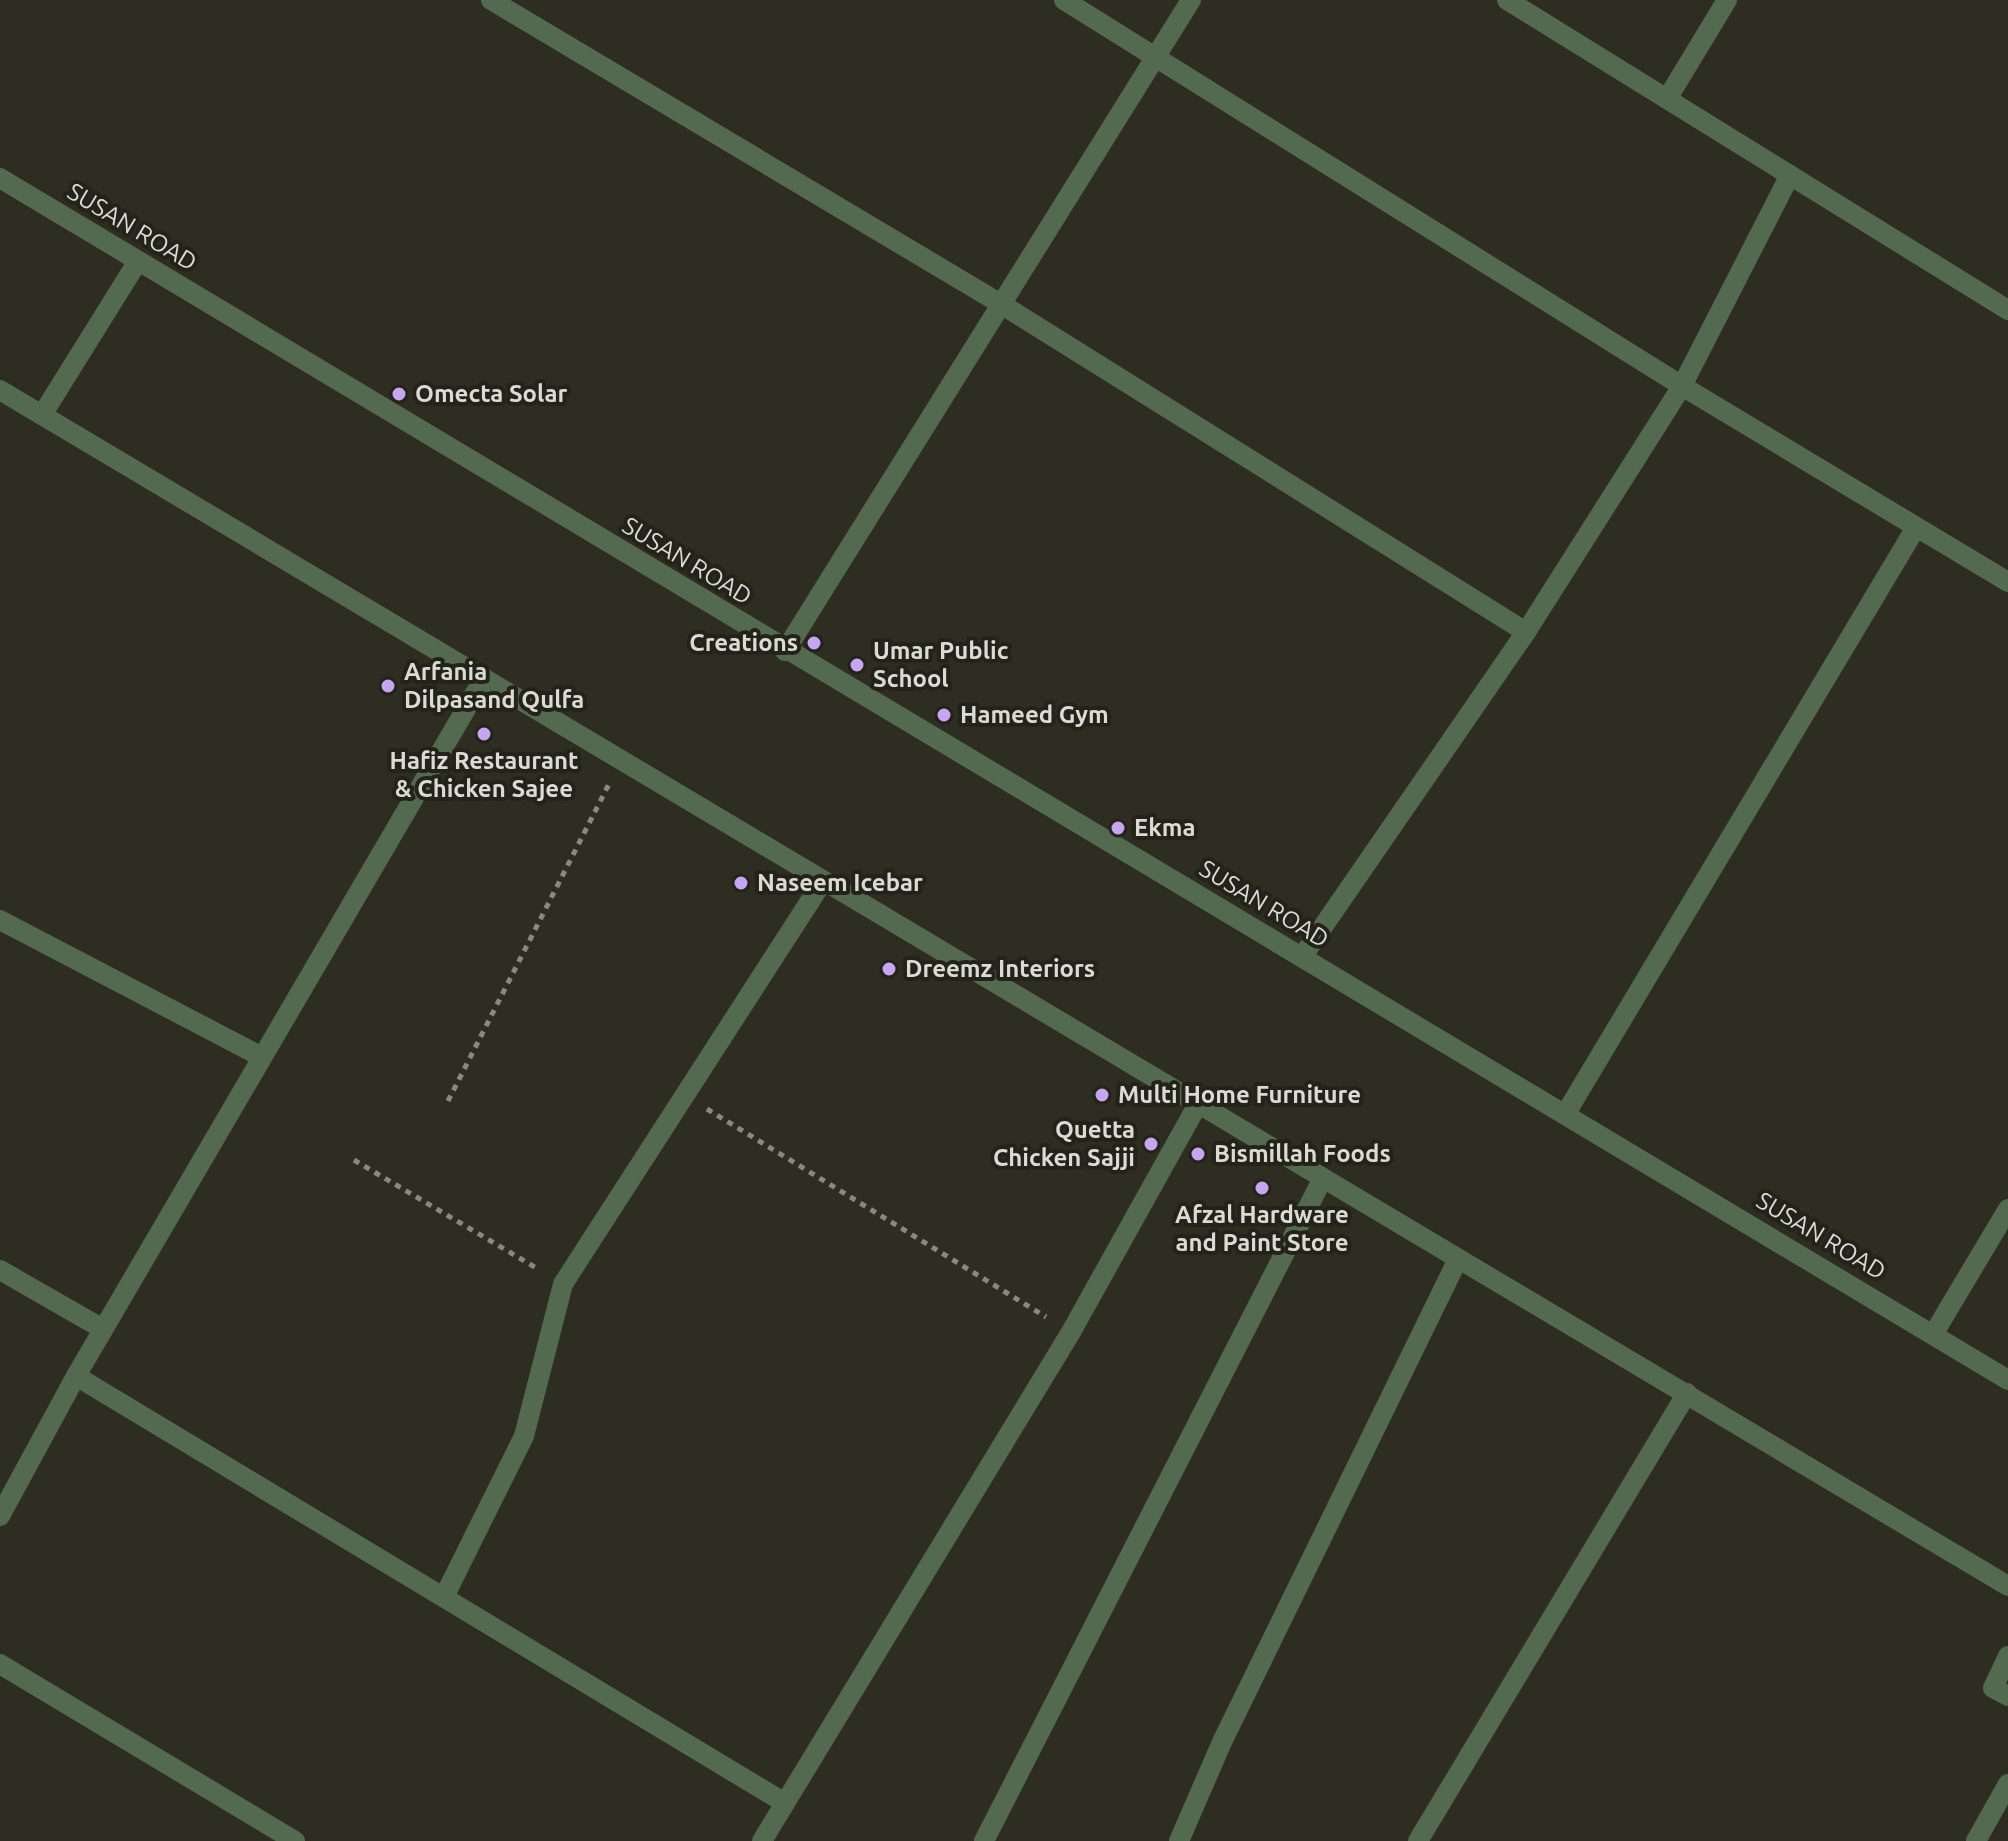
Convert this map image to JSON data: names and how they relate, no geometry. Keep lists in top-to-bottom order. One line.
{"streets":{"street":["SUSAN ROAD"]},"places":["Omecta Solar","Creations","Umar Public School","Arfania Dilpasand Qulfa","Hameed Gym","Hafiz Restaurant & Chicken Sajee","Ekma","Naseem Icebar","Dreemz Interiors","Multi Home Furniture","Quetta Chicken Sajji","Bismillah Foods","Afzal Hardware and Paint Store"]}
